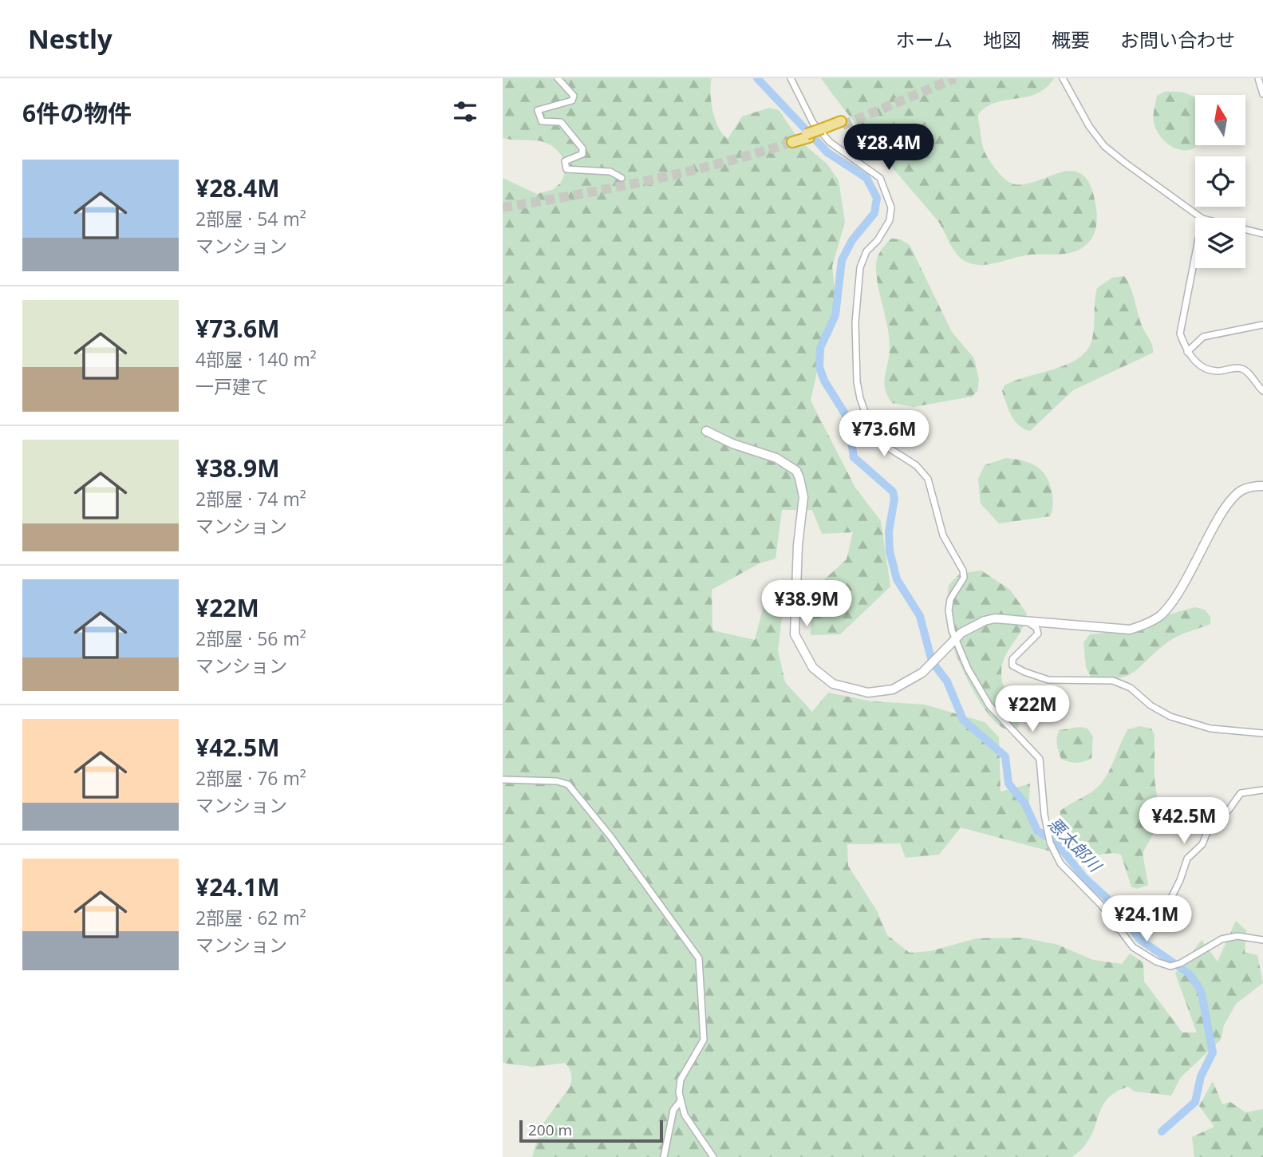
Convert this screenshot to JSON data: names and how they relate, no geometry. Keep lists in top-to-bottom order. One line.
{"water":["悪太郎川"],"scale_bar":"200 m","north":"top","page":{"header":"Nestly","nav":["ホーム","地図","概要","お問い合わせ"],"heading":"6件の物件","price":["¥28.4M","¥73.6M","¥38.9M","¥22M","¥42.5M","¥24.1M"],"list":[{"name":"¥28.4M","note":"2部屋 · 54 m² · マンション"},{"name":"¥73.6M","note":"4部屋 · 140 m² · 一戸建て"},{"name":"¥38.9M","note":"2部屋 · 74 m² · マンション"},{"name":"¥22M","note":"2部屋 · 56 m² · マンション"},{"name":"¥42.5M","note":"2部屋 · 76 m² · マンション"},{"name":"¥24.1M","note":"2部屋 · 62 m² · マンション"}],"scale":"200 m"}}
